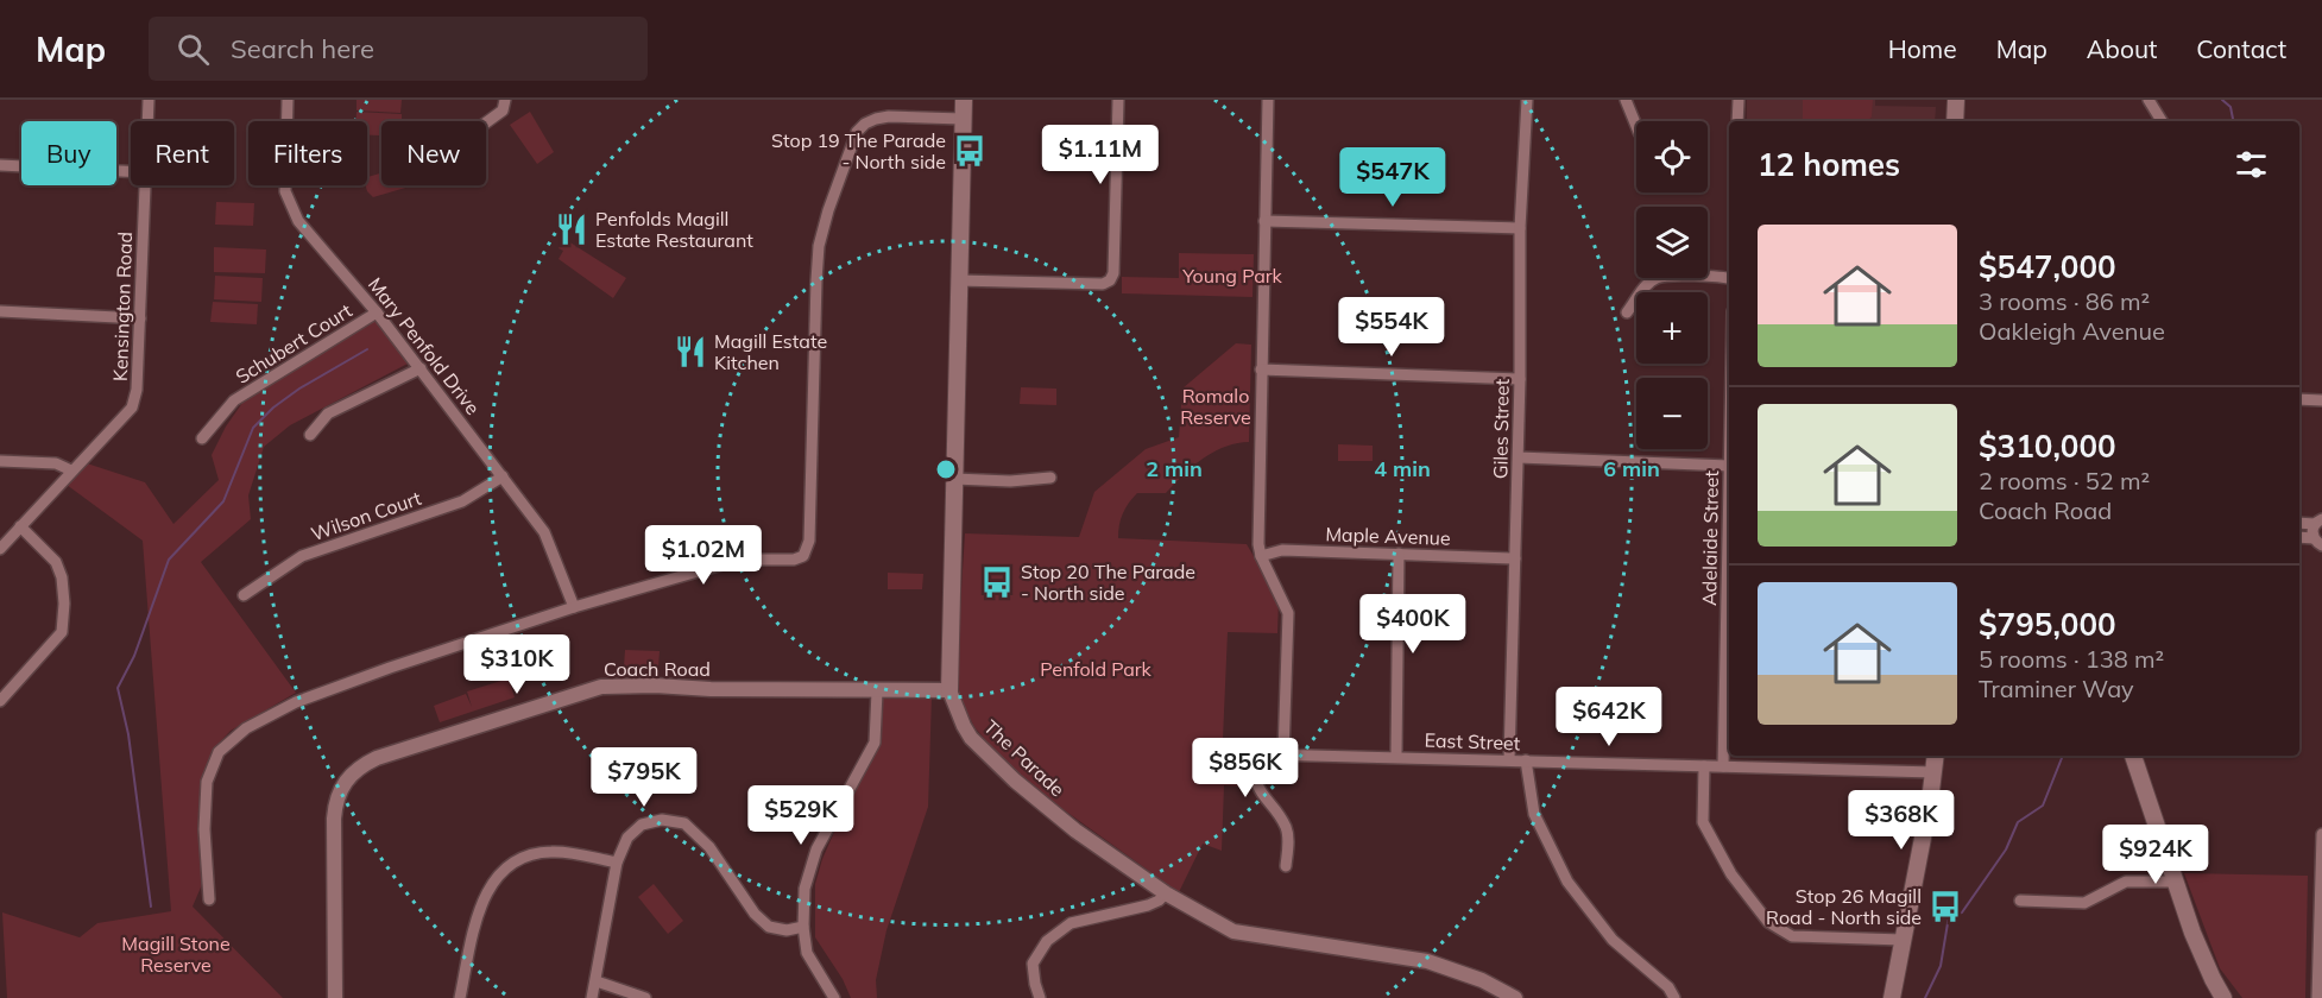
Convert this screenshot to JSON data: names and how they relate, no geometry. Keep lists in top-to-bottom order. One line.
{"streets":{"main road":["The Parade"],"street":["Kensington Road","Schubert Court","Mary Penfold Drive","Giles Street","Wilson Court","Maple Avenue","Adelaide Street","Coach Road","East Street"]},"crossings":[["Schubert Court","Mary Penfold Drive"],["Mary Penfold Drive","Wilson Court"],["Giles Street","Maple Avenue"],["Giles Street","East Street"],["Adelaide Street","East Street"],["Coach Road","The Parade"]],"parks":["Young Park","Romalo Reserve","Penfold Park","Magill Stone Reserve"],"places":{"bus stop":["Stop 19 The Parade - North side","Stop 20 The Parade - North side","Stop 26 Magill Road - North side"],"restaurant":["Penfolds Magill Estate Restaurant","Magill Estate Kitchen"]},"page":{"header":"Map","search":"Search here","nav":["Home","Map","About","Contact"],"map_buttons":["+","−"],"chip":["Buy","Rent","Filters","New"],"heading":"12 homes","price":["$1.11M","$547K","$554K","$1.02M","$400K","$310K","$642K","$856K","$795K","$529K","$368K","$924K"],"list":[{"name":"$547,000","note":"3 rooms · 86 m² · Oakleigh Avenue"},{"name":"$310,000","note":"2 rooms · 52 m² · Coach Road"},{"name":"$795,000","note":"5 rooms · 138 m² · Traminer Way"}]},"rings":["2 min","4 min","6 min"]}
